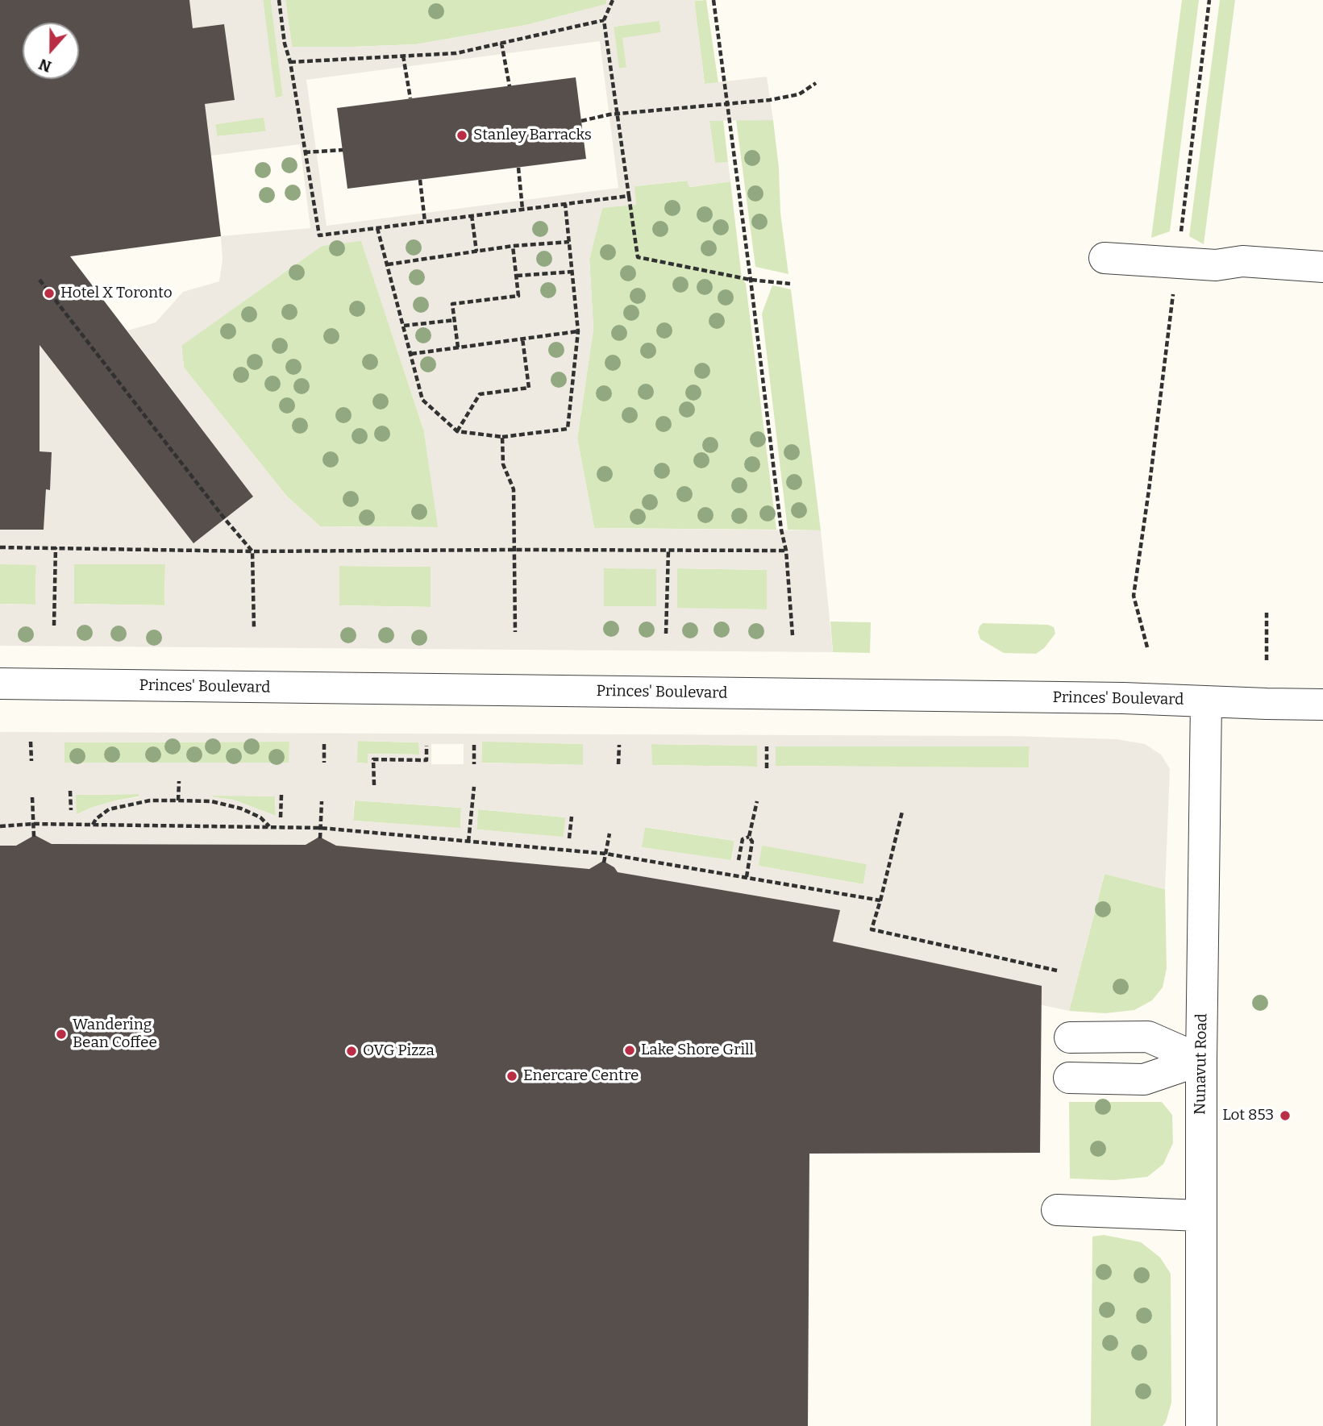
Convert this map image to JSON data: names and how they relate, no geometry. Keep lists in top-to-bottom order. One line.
{"streets":{"street":["Princes' Boulevard","Nunavut Road"]},"crossings":[["Princes' Boulevard","Nunavut Road"]],"places":["Stanley Barracks","Hotel X Toronto","Wandering Bean Coffee","Lake Shore Grill","OVG Pizza","Enercare Centre","Lot 853"],"north":"bottom"}
